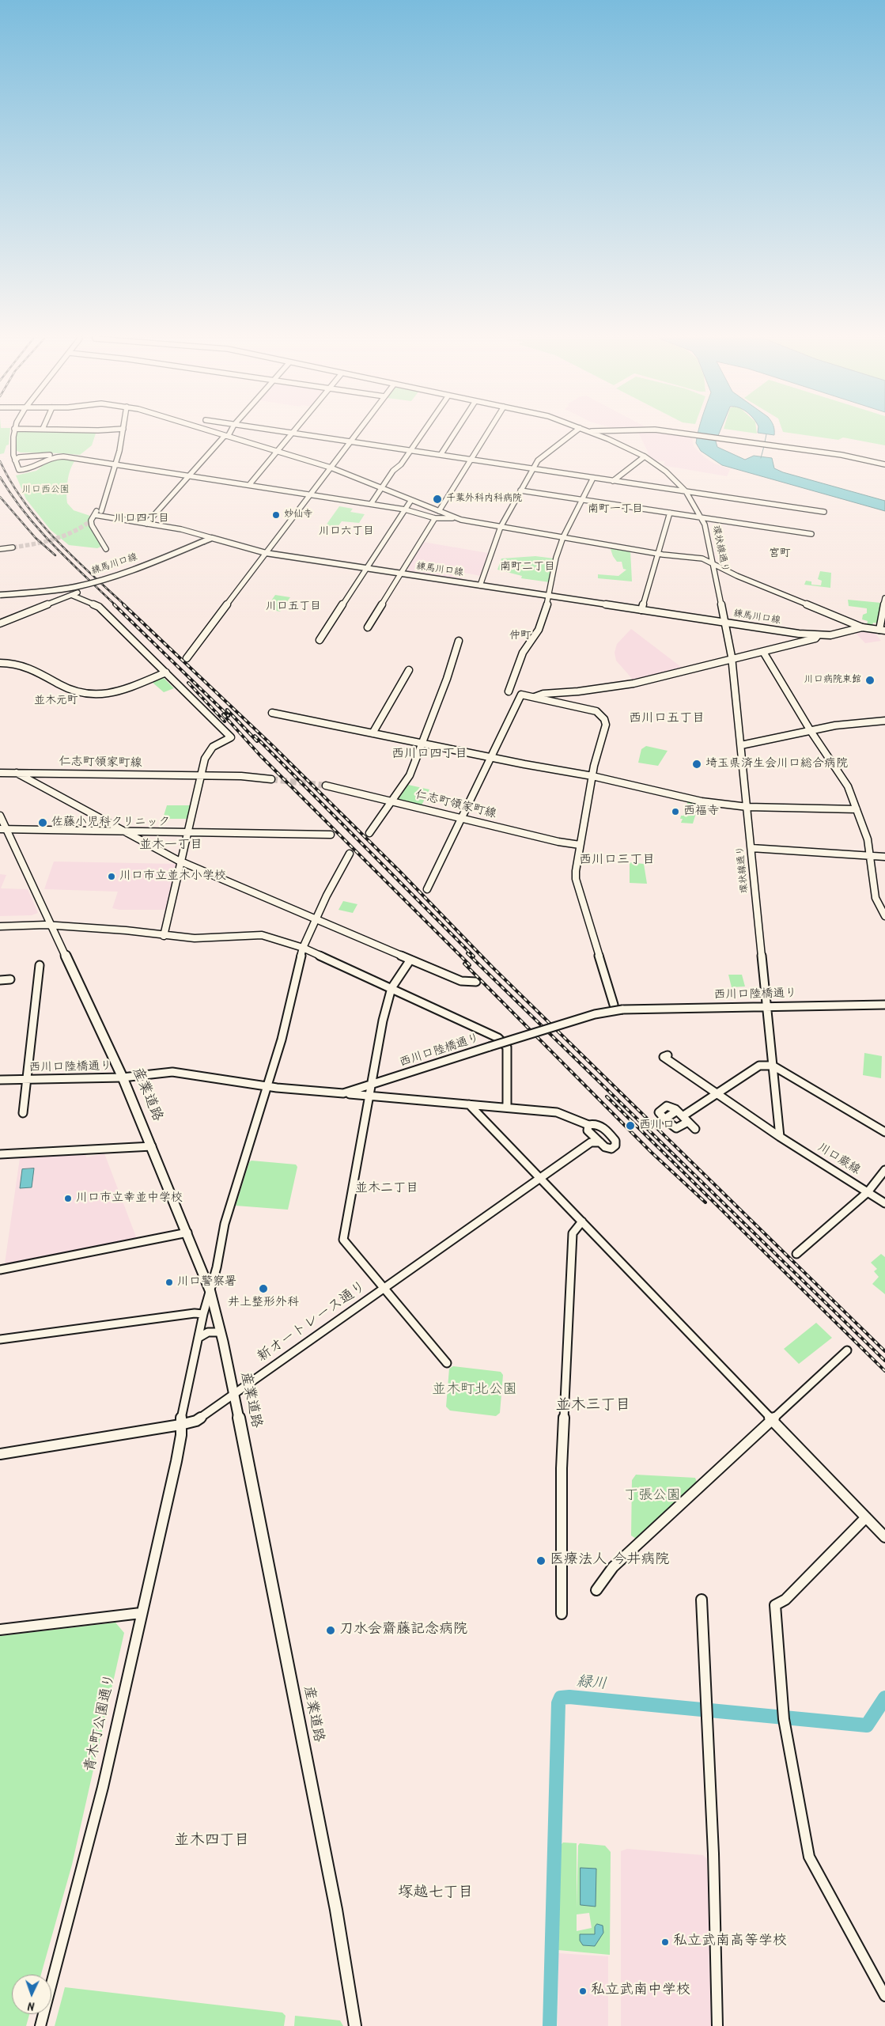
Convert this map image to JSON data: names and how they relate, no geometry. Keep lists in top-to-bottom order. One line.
{"streets":{"main road":["練馬川口線","産業道路"],"street":["環状線通り","仁志町領家町線","西川口陸橋通り","川口蕨線","新オートレース通り","青木町公園通り"]},"crossings":[["環状線通り","練馬川口線"],["環状線通り","西川口陸橋通り"],["環状線通り","川口蕨線"],["西川口陸橋通り","産業道路"],["産業道路","新オートレース通り"],["新オートレース通り","青木町公園通り"]],"districts":["南町一丁目","川口四丁目","川口六丁目","宮町","南町二丁目","川口五丁目","仲町","並木元町","西川口五丁目","西川口四丁目","並木一丁目","西川口三丁目","並木二丁目","並木三丁目","並木四丁目","塚越七丁目"],"water":["緑川"],"parks":["川口西公園","並木町北公園","丁張公園"],"places":["千葉外科内科病院","妙仙寺","川口病院東館","埼玉県済生会川口総合病院","西福寺","佐藤小児科クリニック","川口市立並木小学校","西川口","川口市立幸並中学校","川口警察署","井上整形外科","医療法人 今井病院","刀水会齋藤記念病院","私立武南高等学校","私立武南中学校"],"north":"bottom"}
